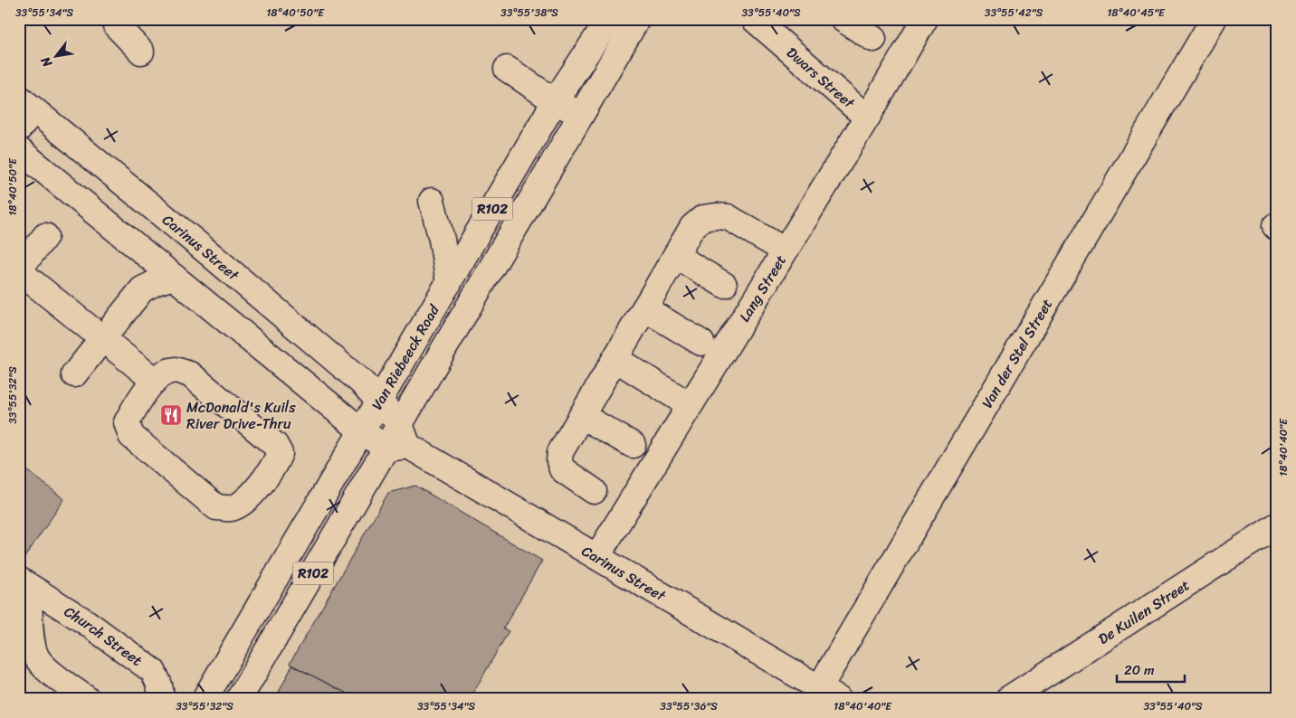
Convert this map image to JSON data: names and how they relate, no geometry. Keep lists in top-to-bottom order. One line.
{"streets":{"street":["Dwars Street","R102","Carinus Street","Lang Street","Van der Stel Street","Van Riebeeck Road","De Kuilen Street","Church Street"]},"crossings":[["Dwars Street","Lang Street"],["Carinus Street","Lang Street"],["Carinus Street","Van der Stel Street"],["Carinus Street","Van Riebeeck Road"]],"places":{"restaurant":["McDonald's Kuils River Drive-Thru"]},"scale_bar":"20 m","north":"bottom left","coordinates":["33°55'34\"S","18°40'50\"E","33°55'38\"S","33°55'40\"S","33°55'42\"S","18°40'45\"E","33°55'32\"S","18°40'40\"E","33°55'36\"S"]}
